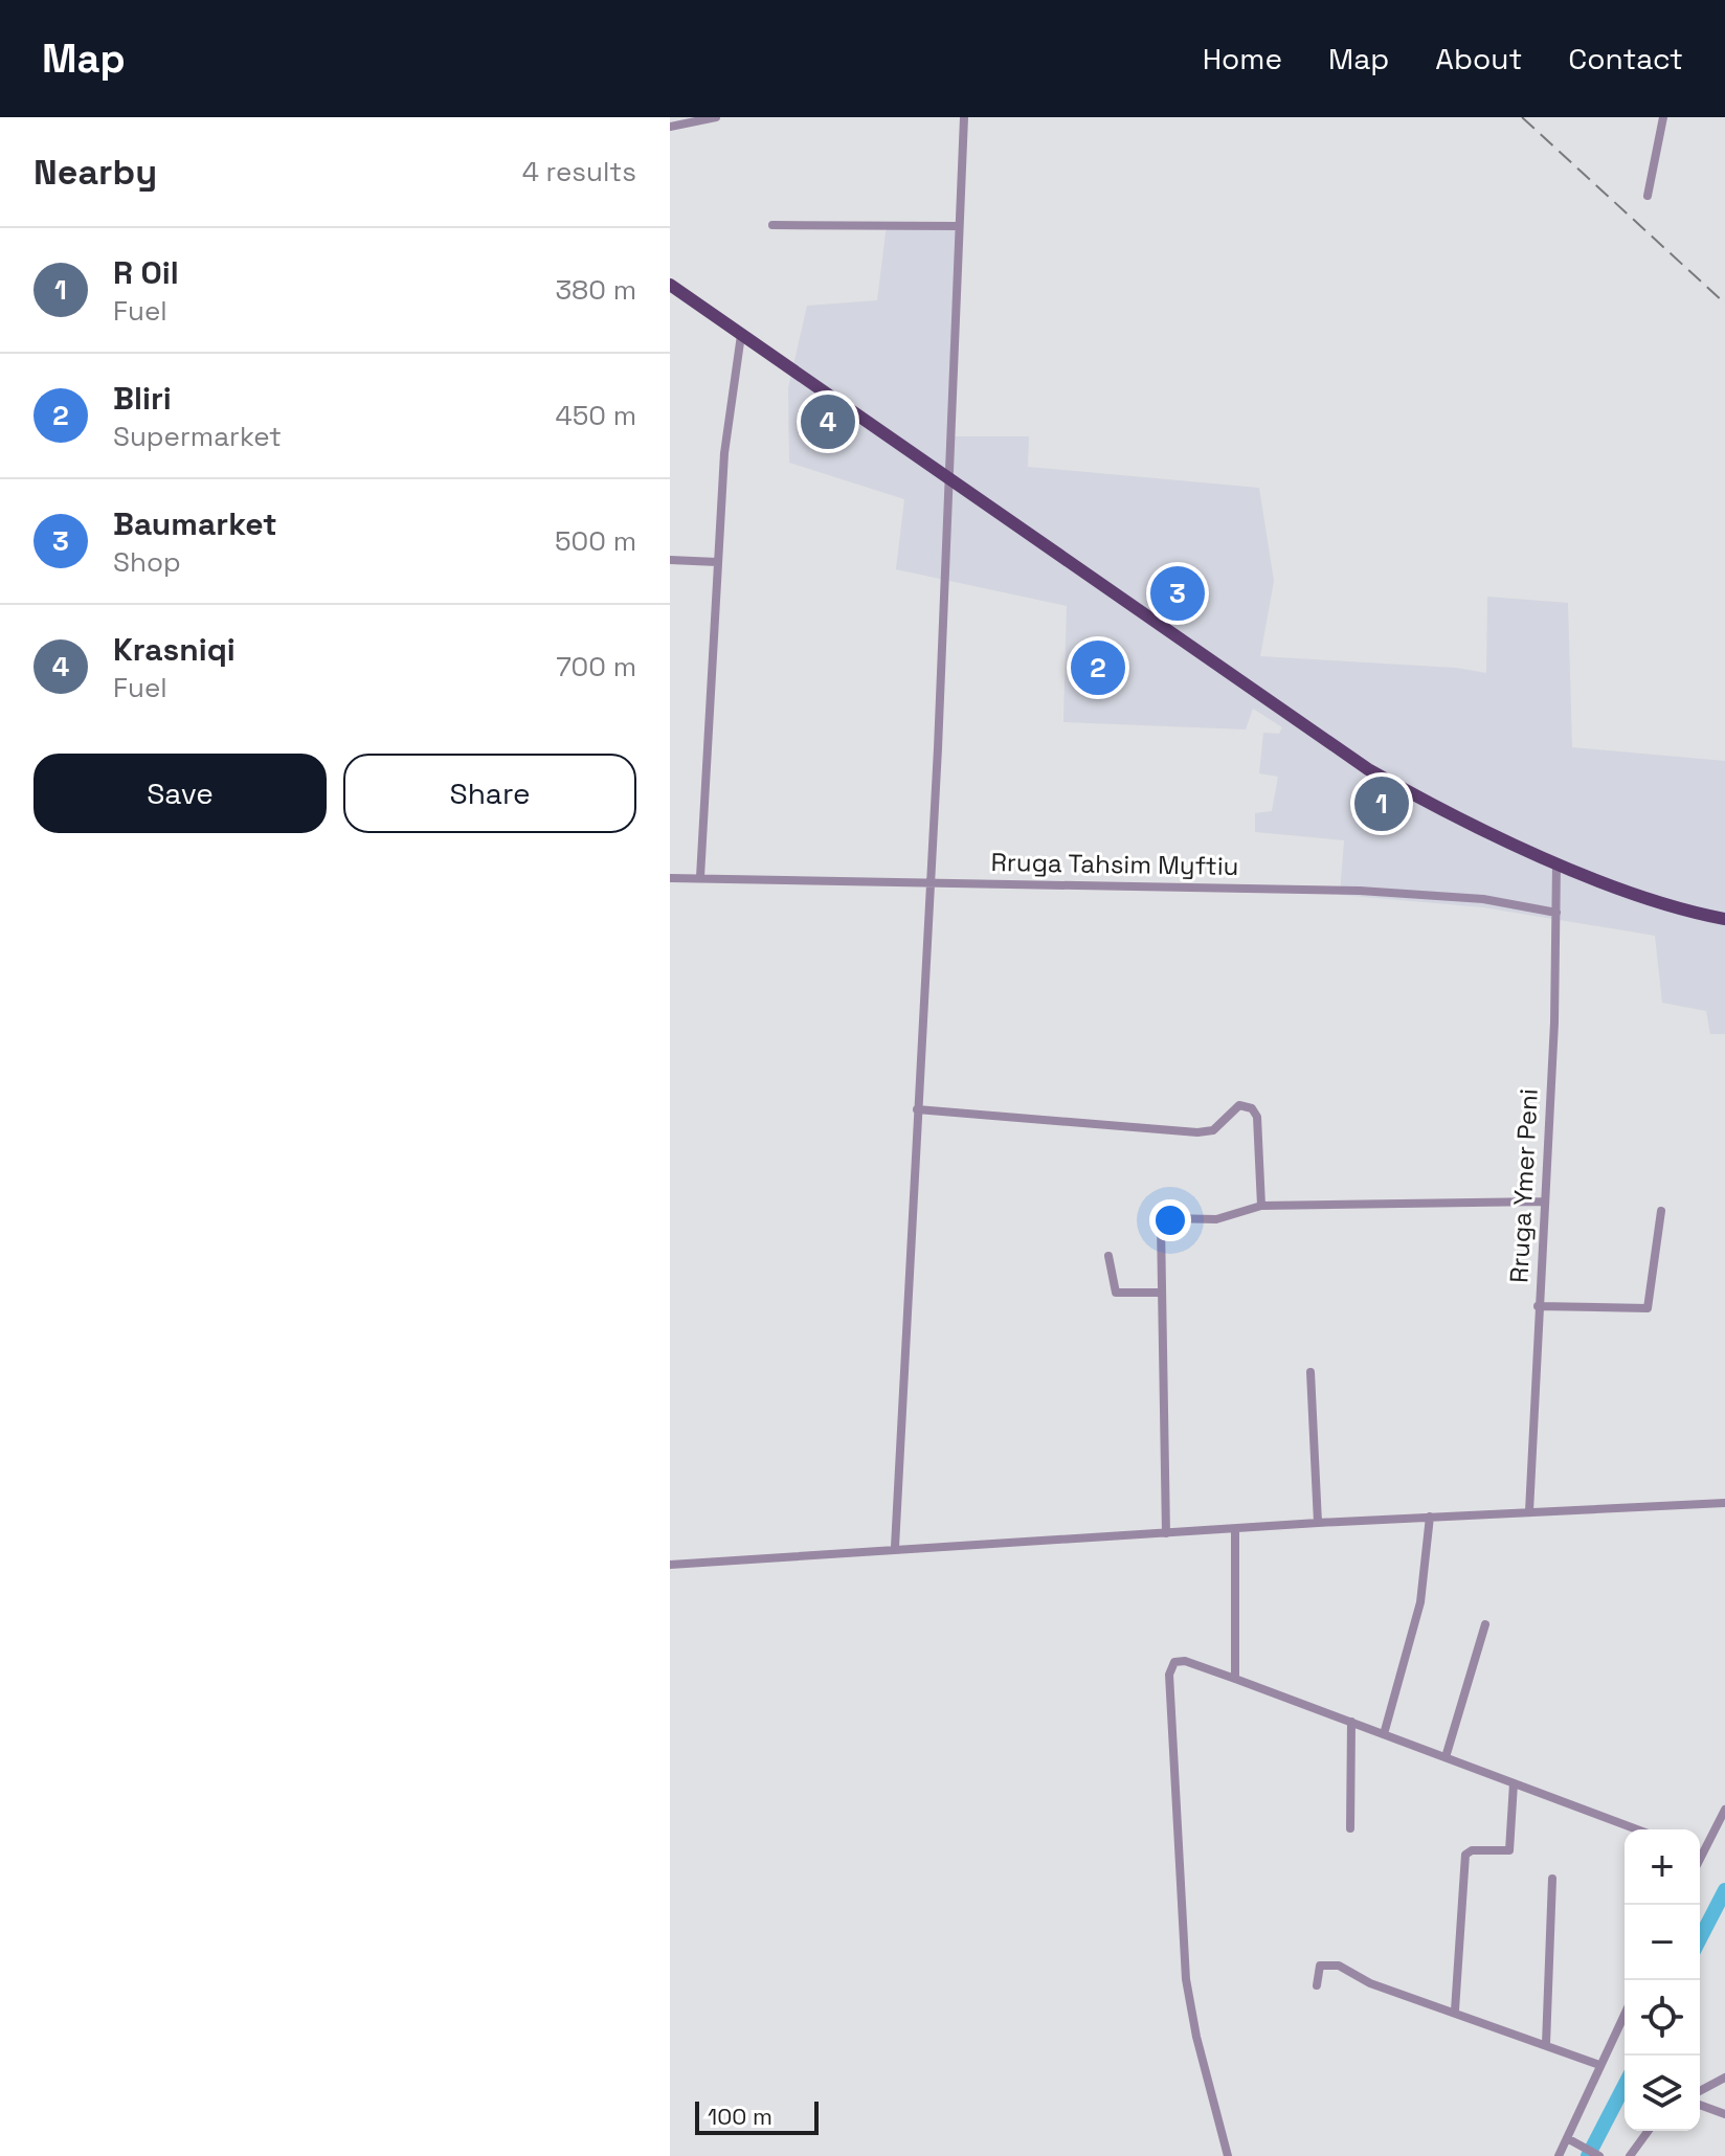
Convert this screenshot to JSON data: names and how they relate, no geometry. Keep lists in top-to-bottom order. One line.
{"streets":{"street":["Rruga Tahsim Myftiu","Rruga Ymer Peni"]},"crossings":[["Rruga Tahsim Myftiu","Rruga Ymer Peni"]],"scale_bar":"100 m","page":{"header":"Map","nav":["Home","Map","About","Contact"],"heading":["Nearby","4 results"],"list":[{"mark":"1","name":"R Oil","note":"Fuel","value":"380 m"},{"mark":"2","name":"Bliri","note":"Supermarket","value":"450 m"},{"mark":"3","name":"Baumarket","note":"Shop","value":"500 m"},{"mark":"4","name":"Krasniqi","note":"Fuel","value":"700 m"}],"pins":["4","3","2","1"],"buttons":["Save","Share"],"map_buttons":["+","−"],"scale":"100 m"}}
